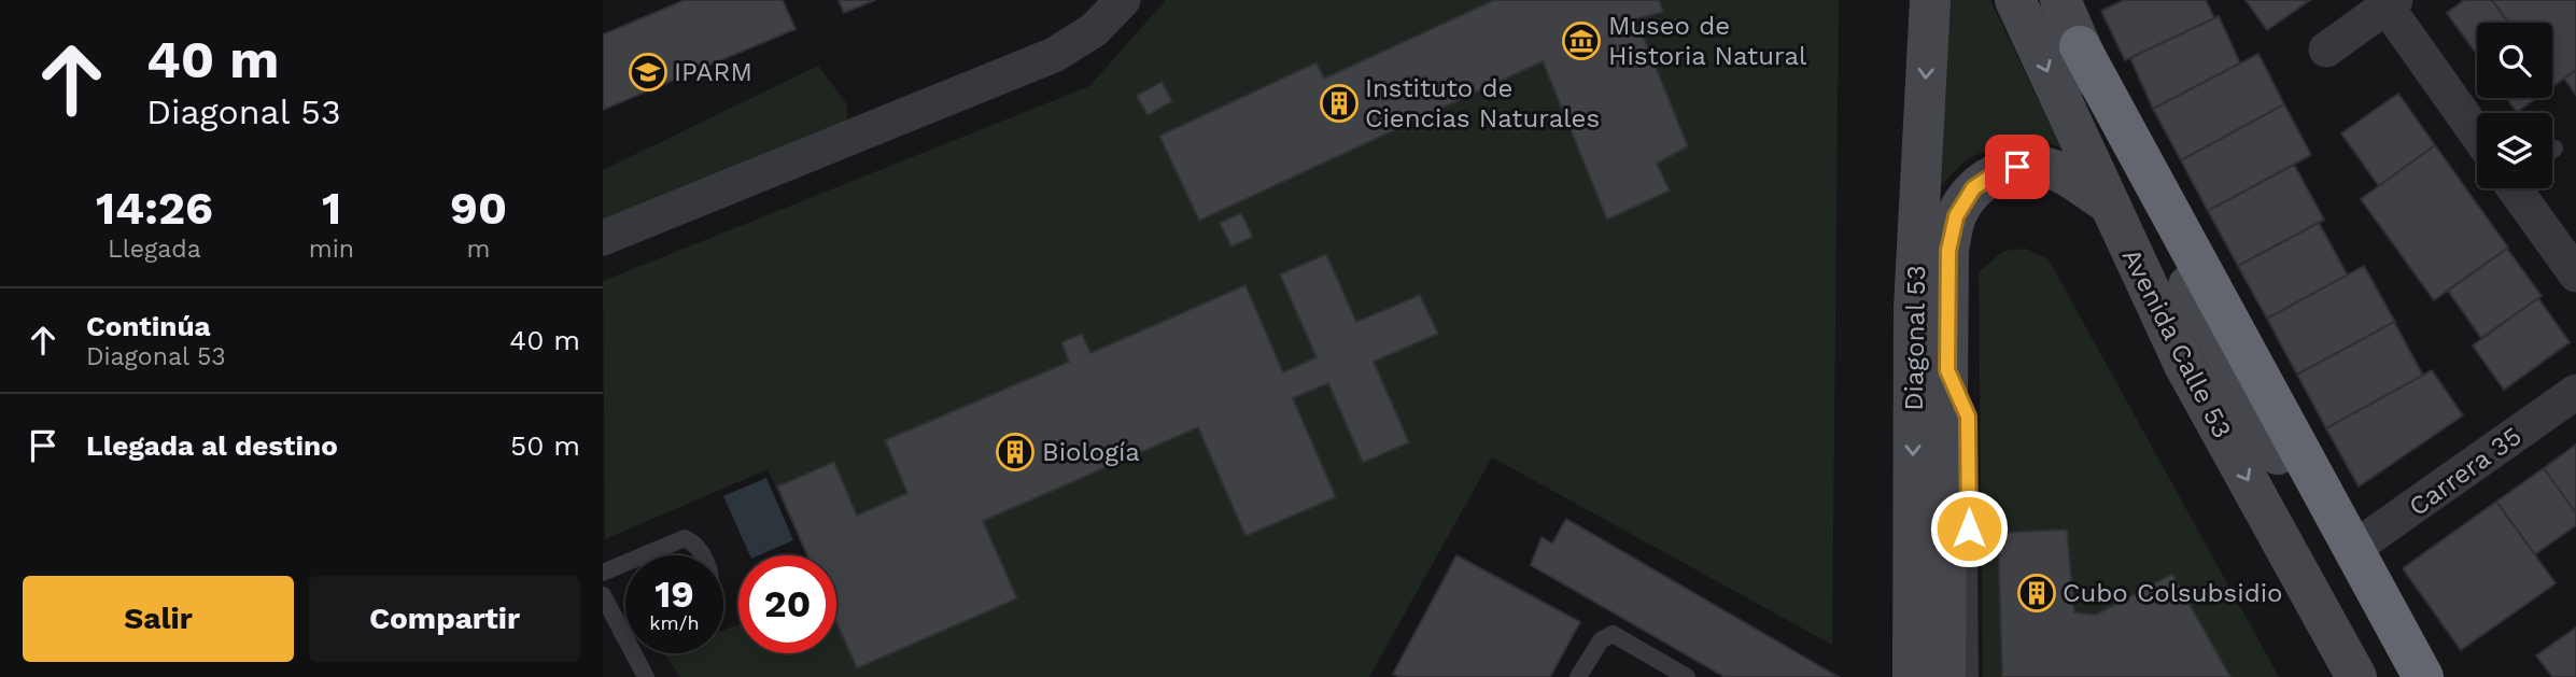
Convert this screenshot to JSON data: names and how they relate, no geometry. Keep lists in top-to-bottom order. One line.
{"streets":{"main road":["Diagonal 53","Avenida Calle 53"],"street":["Carrera 35"]},"crossings":[["Diagonal 53","Avenida Calle 53"]],"one_way":["Diagonal 53"],"places":{"museum":["Museo de Historia Natural"],"school or university":["IPARM"],"building":["Instituto de Ciencias Naturales","Biología","Cubo Colsubsidio"]},"page":{"turn":["40 m","Diagonal 53"],"eta":["14:26","Llegada","1","min","90","m"],"list":[{"name":"Continúa","note":"Diagonal 53","value":"40 m"},{"name":"Llegada al destino","value":"50 m"}],"speed":"19 km/h","limit":"20","buttons":["Salir","Compartir"]}}
